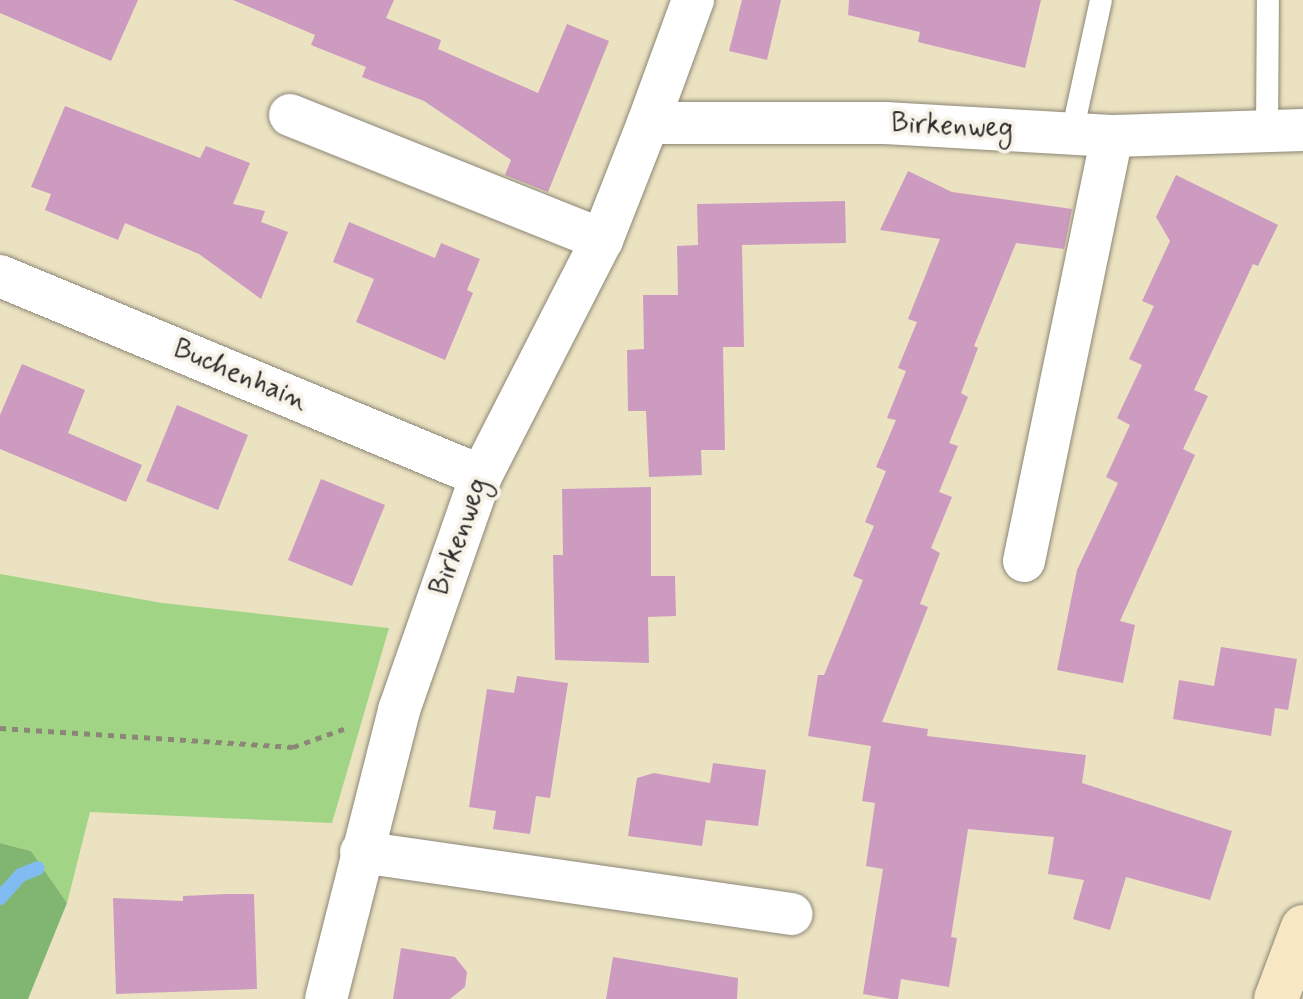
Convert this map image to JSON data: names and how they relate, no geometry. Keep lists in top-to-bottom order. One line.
{"streets":{"street":["Birkenweg","Buchenhain"]},"crossings":[["Birkenweg","Buchenhain"]]}
